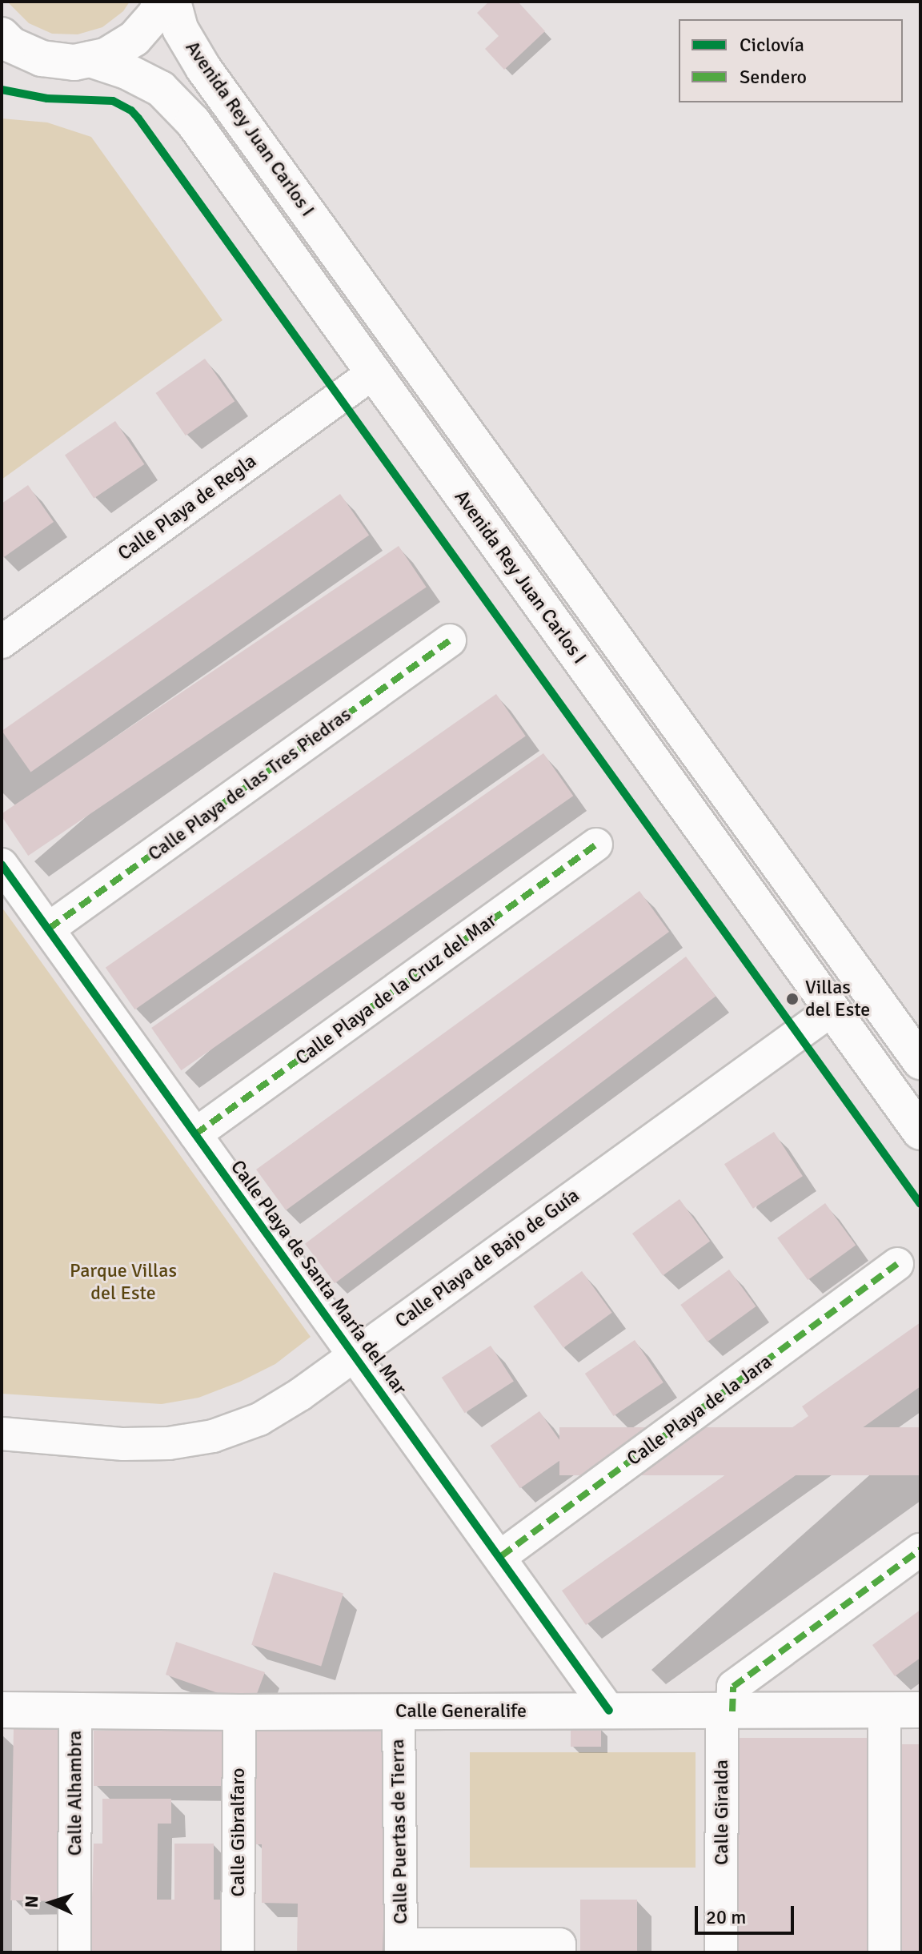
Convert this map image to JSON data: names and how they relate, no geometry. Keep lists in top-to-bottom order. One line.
{"streets":{"main road":["Avenida Rey Juan Carlos I","Calle Generalife"],"street":["Calle Playa de Regla","Calle Playa de las Tres Piedras","Calle Playa de la Cruz del Mar","Calle Playa de Bajo de Guía","Calle Playa de Santa María del Mar","Calle Playa de la Jara","Calle Alhambra","Calle Giralda","Calle Puertas de Tierra","Calle Gibralfaro"]},"crossings":[["Avenida Rey Juan Carlos I","Calle Playa de Regla"],["Avenida Rey Juan Carlos I","Calle Playa de Bajo de Guía"],["Calle Playa de las Tres Piedras","Calle Playa de Santa María del Mar"],["Calle Playa de la Cruz del Mar","Calle Playa de Santa María del Mar"],["Calle Playa de Bajo de Guía","Calle Playa de Santa María del Mar"],["Calle Playa de Santa María del Mar","Calle Playa de la Jara"],["Calle Playa de Santa María del Mar","Calle Generalife"],["Calle Generalife","Calle Alhambra"],["Calle Generalife","Calle Giralda"],["Calle Generalife","Calle Puertas de Tierra"],["Calle Generalife","Calle Gibralfaro"]],"parks":["Parque Villas del Este"],"places":["Villas del Este"],"legend":["Ciclovía","Sendero"],"scale_bar":"20 m","north":"left"}
